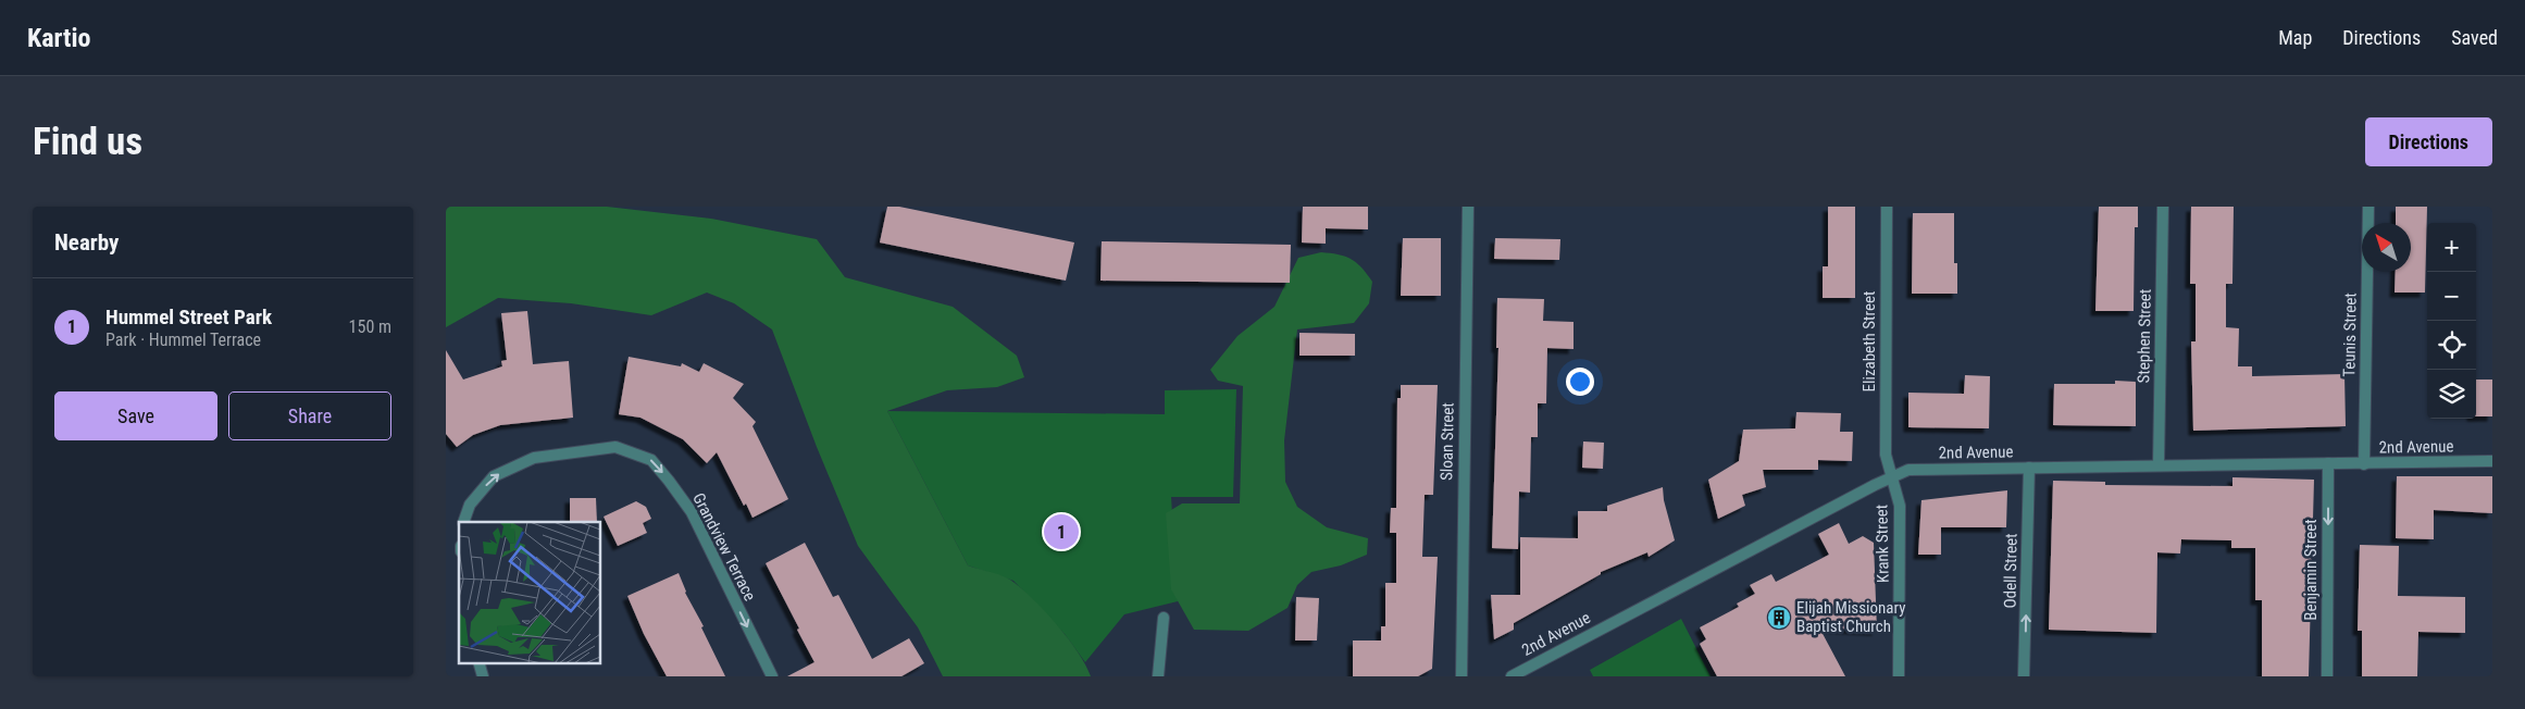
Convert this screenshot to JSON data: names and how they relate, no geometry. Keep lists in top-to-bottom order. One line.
{"streets":{"street":["Teunis Street","Stephen Street","Elizabeth Street","Sloan Street","2nd Avenue","Krank Street","Grandview Terrace","Benjamin Street","Odell Street"]},"crossings":[["Teunis Street","2nd Avenue"],["Stephen Street","2nd Avenue"],["Elizabeth Street","2nd Avenue"],["Elizabeth Street","Krank Street"],["2nd Avenue","Krank Street"],["2nd Avenue","Benjamin Street"],["2nd Avenue","Odell Street"]],"one_way":["Benjamin Street","Odell Street"],"places":{"building":["Elijah Missionary Baptist Church"]},"north":"top left","page":{"header":"Kartio","nav":["Map","Directions","Saved"],"buttons":["Directions",["Save","Share"]],"title":"Find us","heading":"Nearby","map_buttons":["+","−"],"list":[{"mark":"1","name":"Hummel Street Park","note":"Park · Hummel Terrace","value":"150 m"}],"pins":"1"}}
